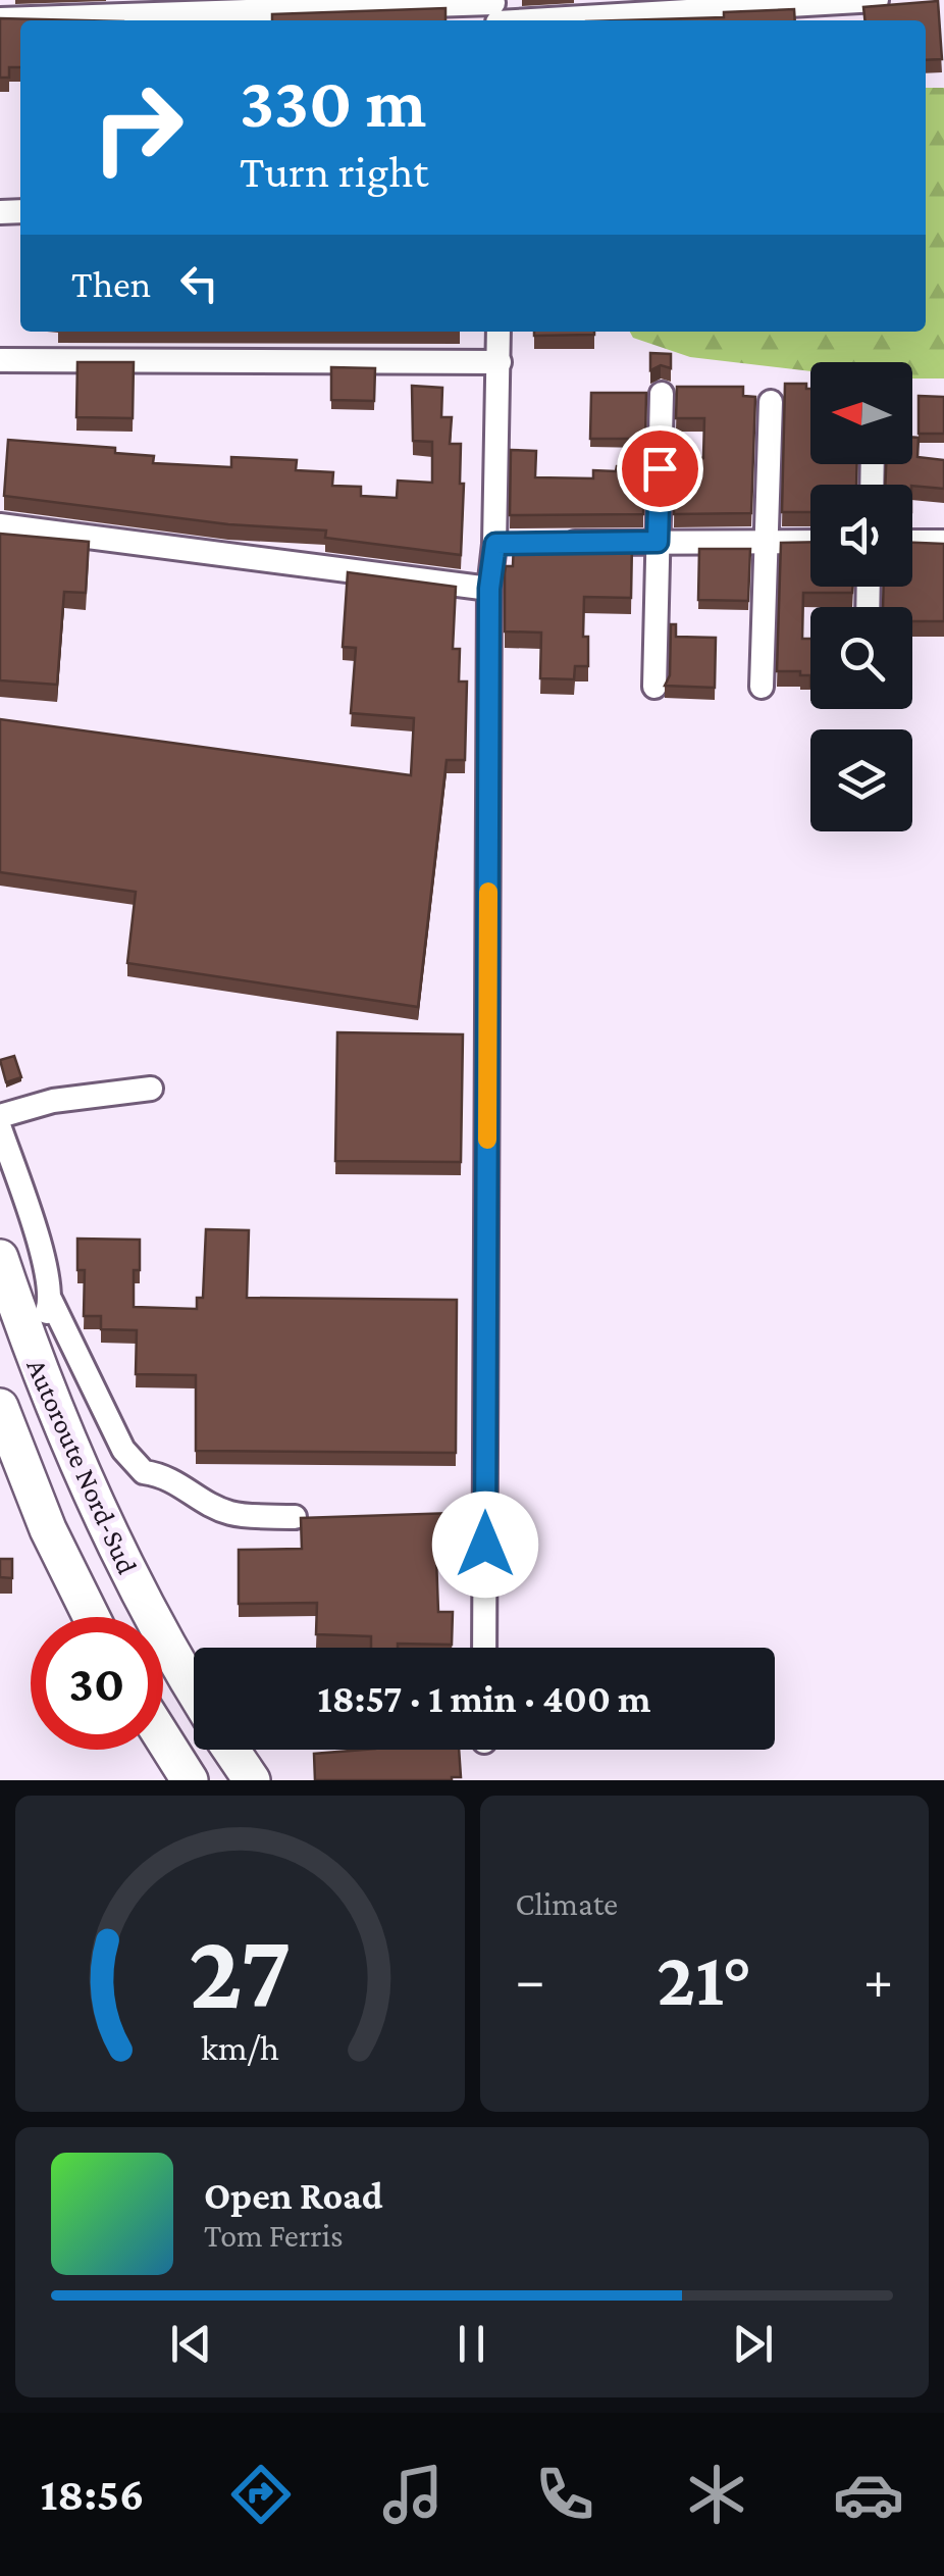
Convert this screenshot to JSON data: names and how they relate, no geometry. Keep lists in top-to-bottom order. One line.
{"streets":{"highway":["Autoroute Nord-Sud"]},"north":"left","page":{"turn":["330 m","Turn right"],"then":"Then","limit":"30","trip":"18:57 · 1 min · 400 m","tile":"Climate","heat":["−","21°","+"],"song":["Open Road","Tom Ferris"],"tabs":"18:56","gauge":["27","km/h"]}}
